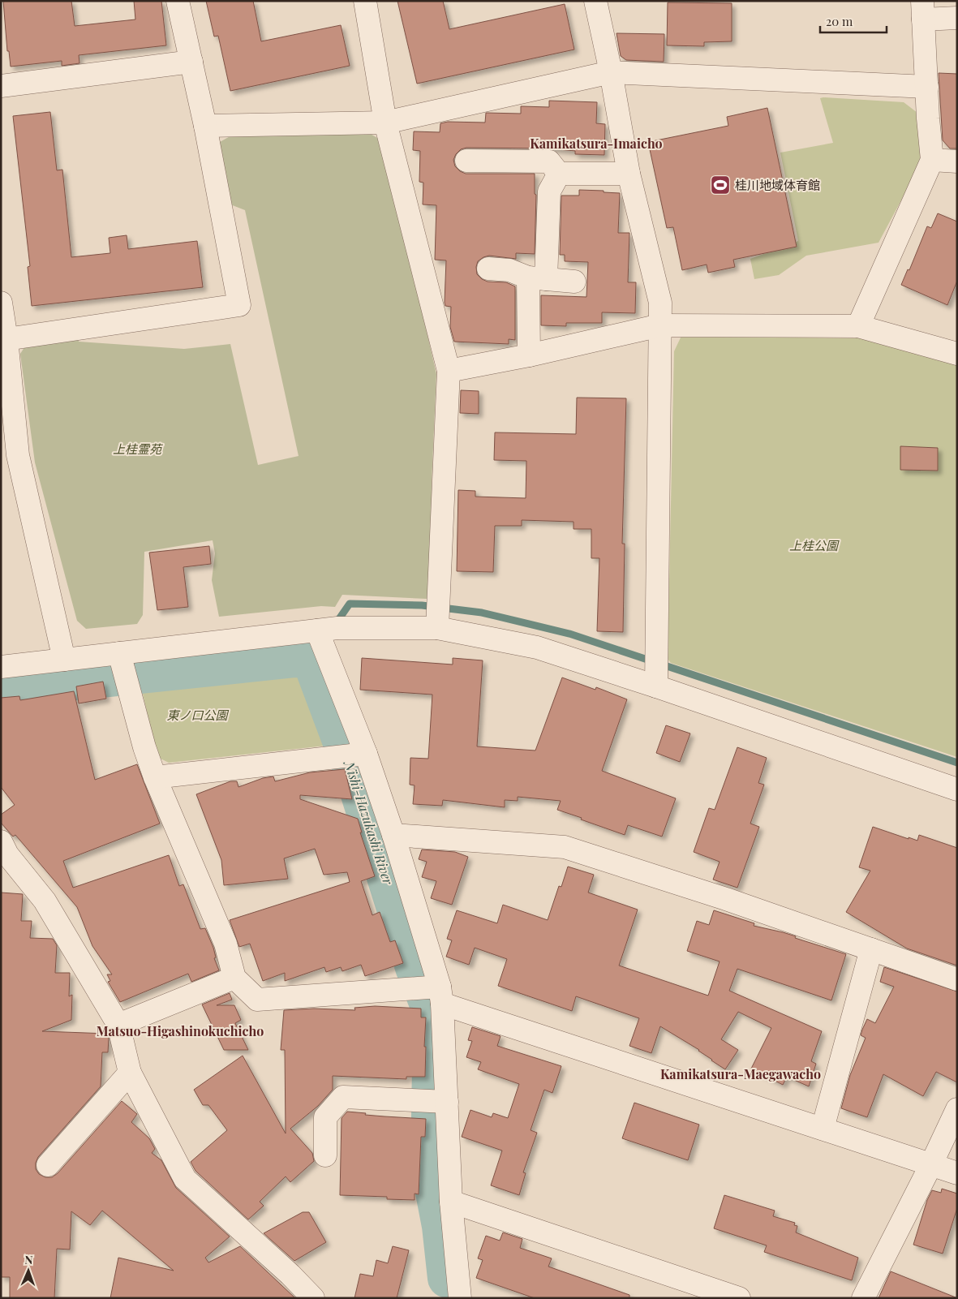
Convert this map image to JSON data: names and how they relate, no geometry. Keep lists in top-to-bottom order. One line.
{"districts":["Kamikatsura-Imaicho","Matsuo-Higashinokuchicho","Kamikatsura-Maegawacho"],"water":["Nishi-Hazukashi River"],"parks":["上桂霊苑","上桂公園","東ノ口公園"],"places":{"sports":["桂川地域体育館"]},"scale_bar":"20 m","north":"top"}
